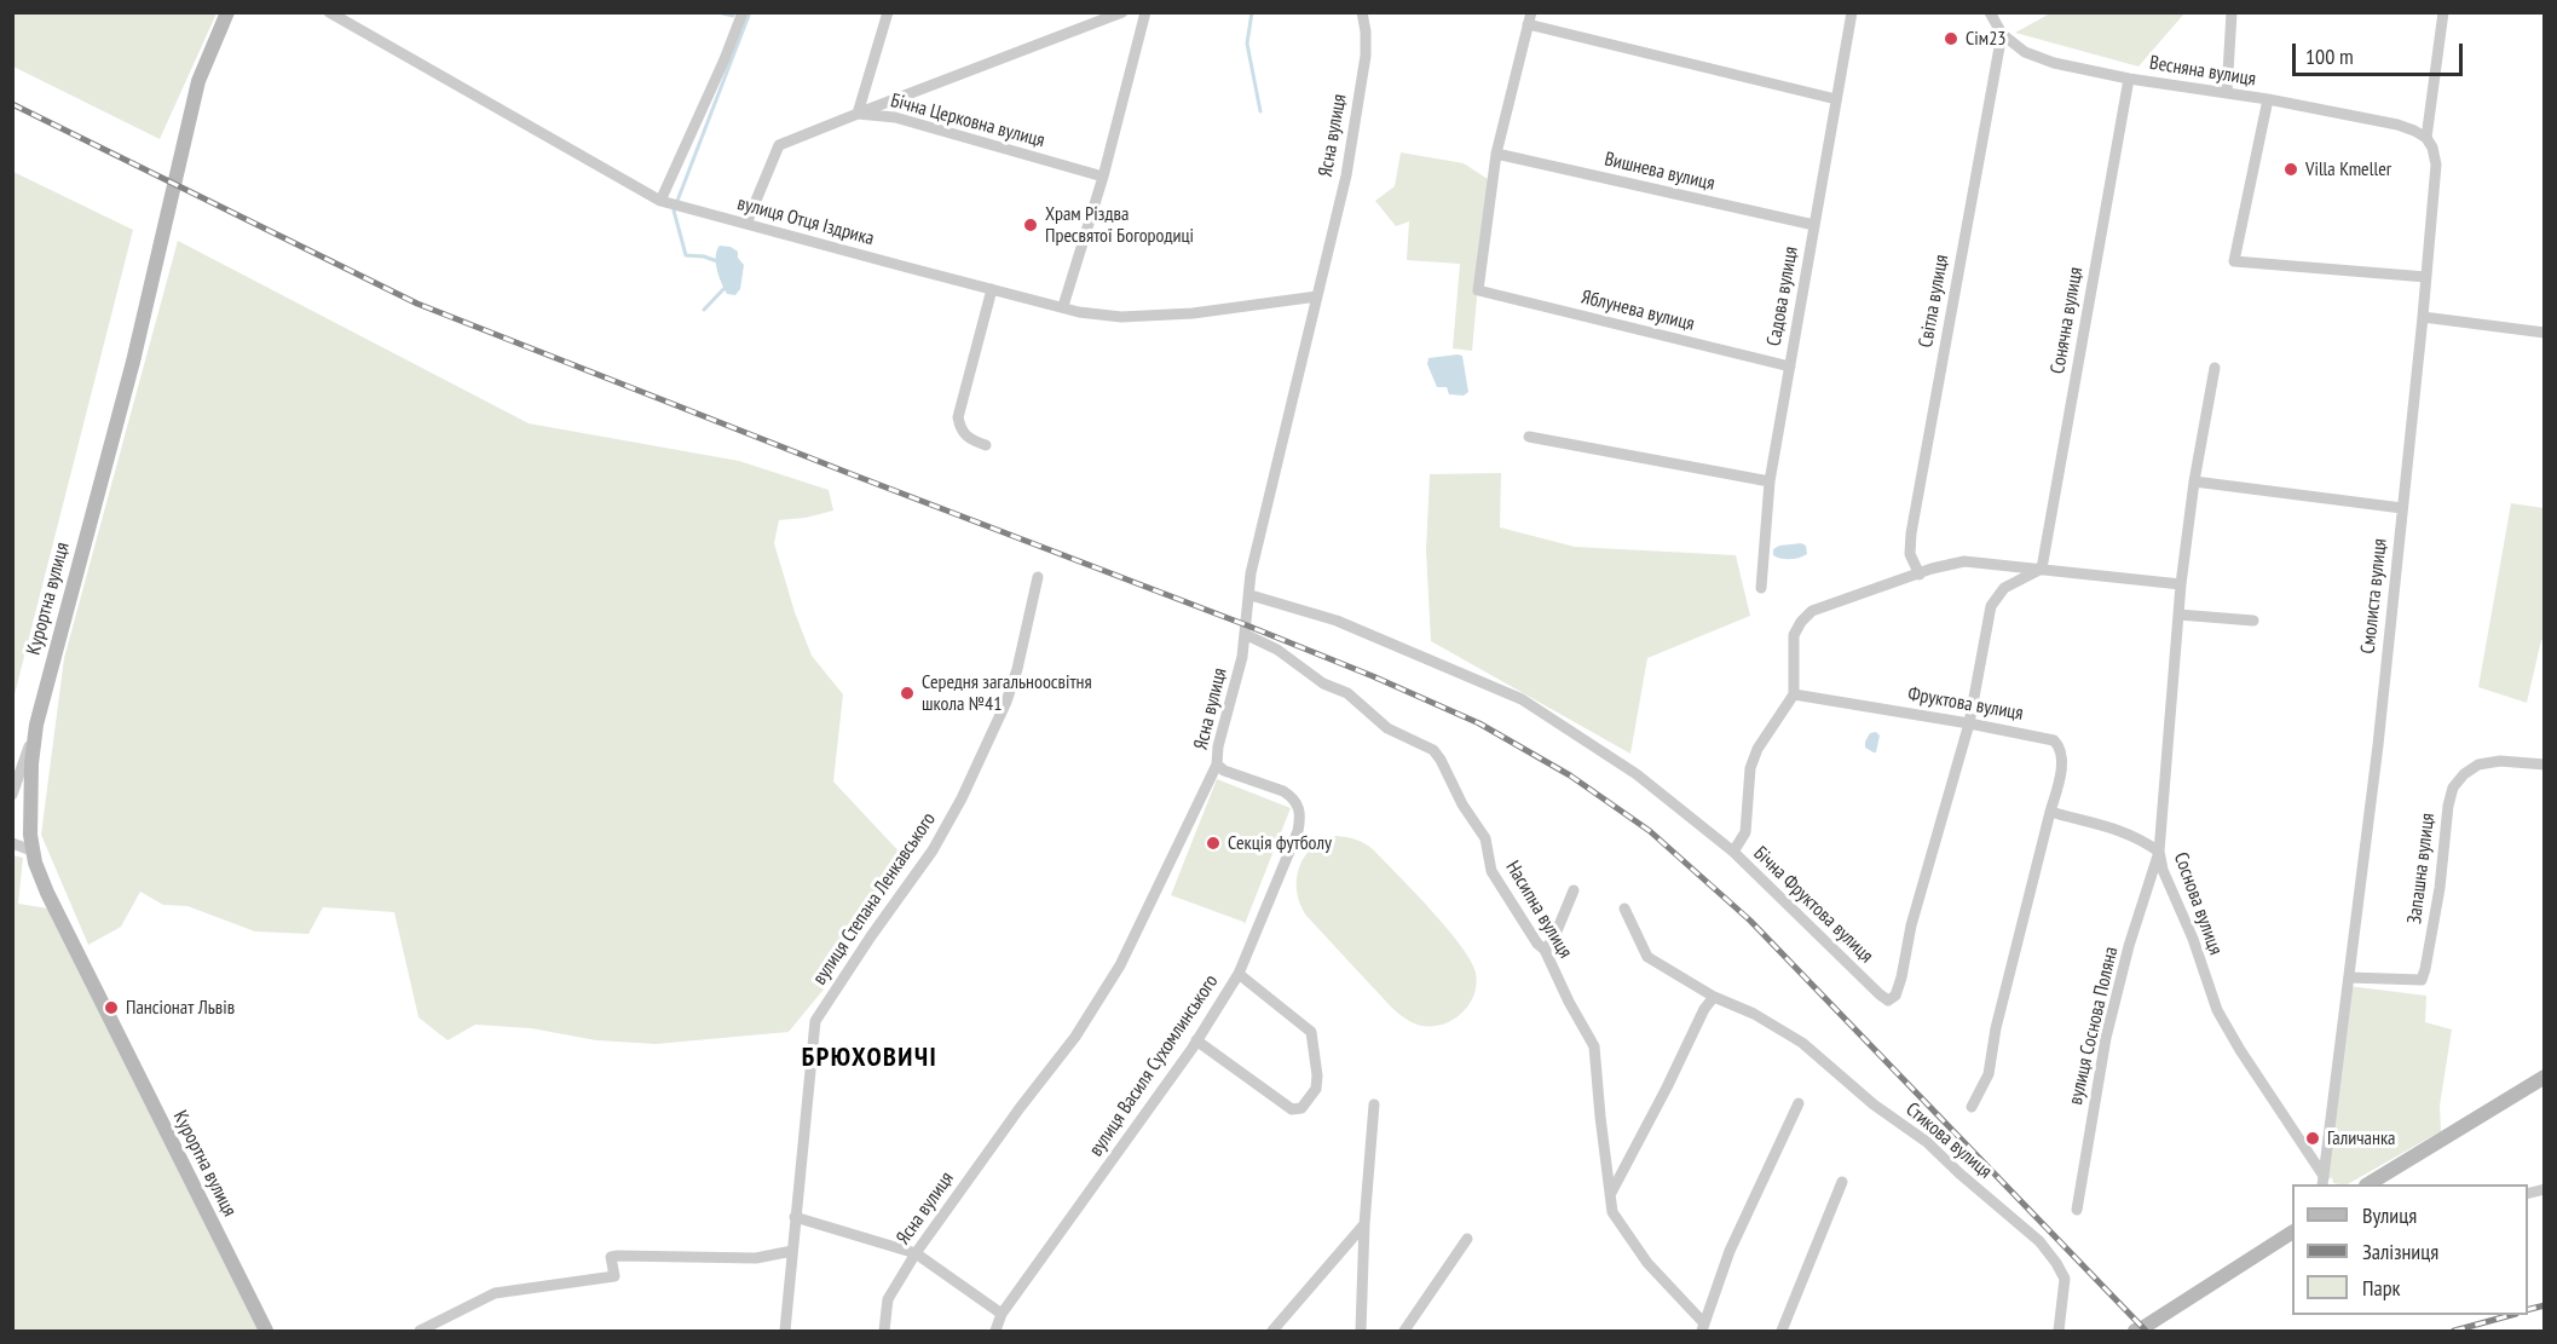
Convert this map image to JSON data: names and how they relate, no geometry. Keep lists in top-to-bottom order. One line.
{"streets":{"main road":["Курортна вулиця"],"street":["Весняна вулиця","Бічна Церковна вулиця","Ясна вулиця","Вишнева вулиця","вулиця Отця Іздрика","Садова вулиця","Світла вулиця","Яблунева вулиця","Сонячна вулиця","Смолиста вулиця","Фруктова вулиця","Запашна вулиця","вулиця Степана Ленкавського","Соснова вулиця","Бічна Фруктова вулиця","Насипна вулиця","вулиця Соснова Поляна","вулиця Василя Сухомлинського","Стикова вулиця"]},"crossings":[["Весняна вулиця","Світла вулиця"],["Весняна вулиця","Сонячна вулиця"],["Весняна вулиця","Смолиста вулиця"],["Бічна Церковна вулиця","вулиця Отця Іздрика"],["Ясна вулиця","вулиця Отця Іздрика"],["Ясна вулиця","Насипна вулиця"],["Ясна вулиця","вулиця Василя Сухомлинського"],["Вишнева вулиця","Садова вулиця"],["Вишнева вулиця","Яблунева вулиця"],["Садова вулиця","Яблунева вулиця"],["Сонячна вулиця","Бічна Фруктова вулиця"],["Смолиста вулиця","Запашна вулиця"],["Смолиста вулиця","Соснова вулиця"],["Фруктова вулиця","Бічна Фруктова вулиця"],["Соснова вулиця","вулиця Соснова Поляна"]],"districts":["БРЮХОВИЧІ"],"places":["Сім23","Villa Kmeller","Храм Різдва Пресвятої Богородиці","Середня загальноосвітня школа №41","Секція футболу","Пансіонат Львів","Галичанка"],"legend":["Вулиця","Залізниця","Парк"],"scale_bar":"100 m"}
